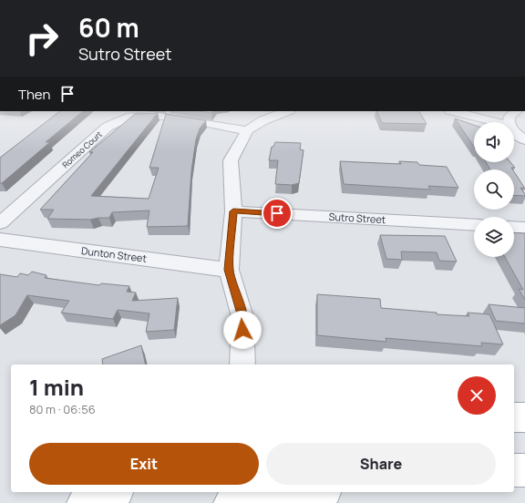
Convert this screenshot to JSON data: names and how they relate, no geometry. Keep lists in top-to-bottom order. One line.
{"streets":{"street":["Romeo Court","Sutro Street","Dunton Street"]},"page":{"turn":["60 m","Sutro Street"],"then":"Then","heading":["1 min","80 m · 06:56"],"buttons":["Exit","Share"]}}
